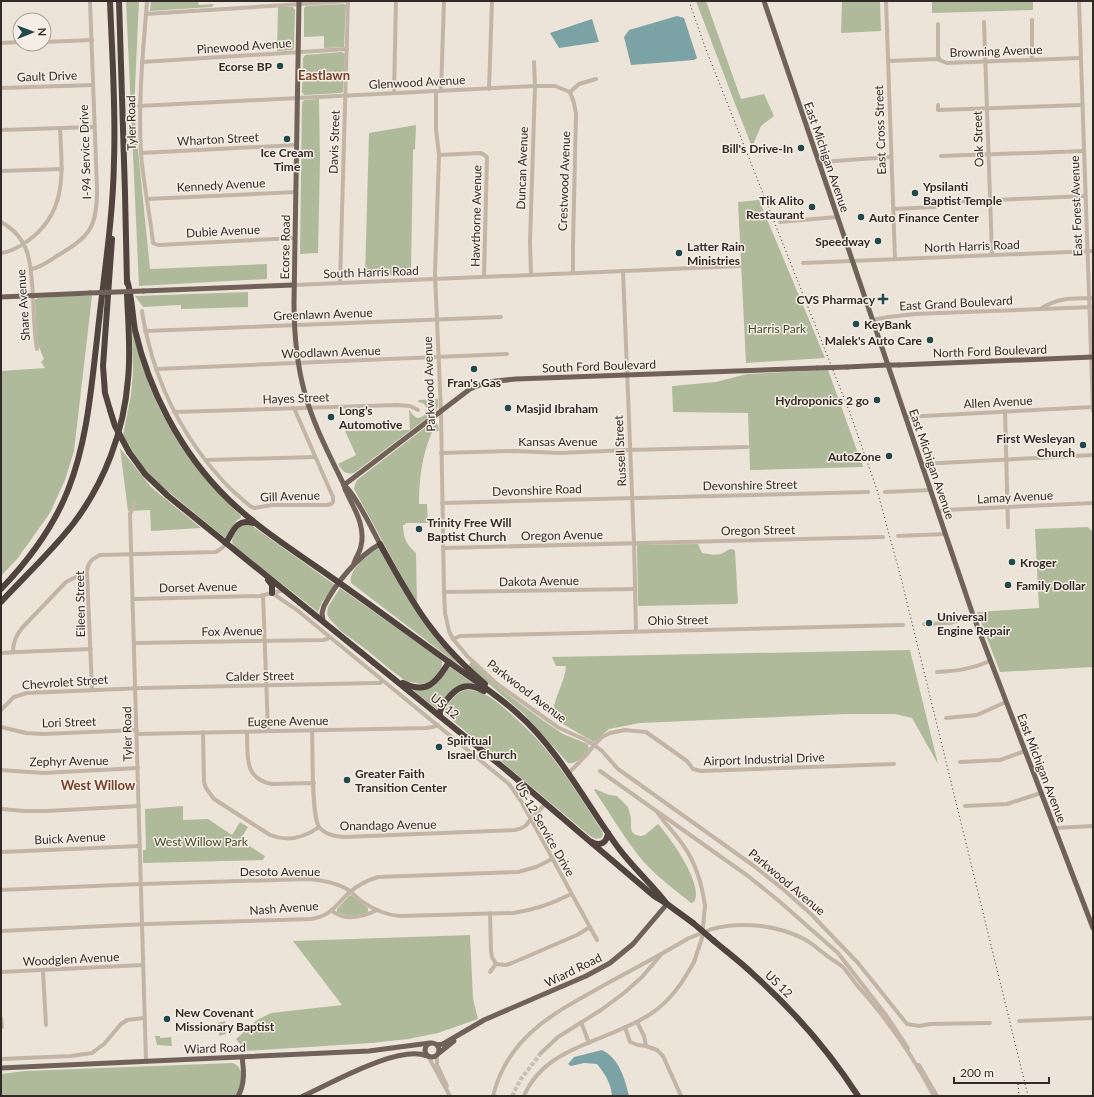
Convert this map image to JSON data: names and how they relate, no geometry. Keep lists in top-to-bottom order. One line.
{"streets":{"highway":["US 12"],"main road":["East Michigan Avenue","Ecorse Road","South Harris Road","North Ford Boulevard","South Ford Boulevard","Wiard Road"],"street":["Pinewood Avenue","Browning Avenue","Gault Drive","Glenwood Avenue","Tyler Road","East Cross Street","Wharton Street","Oak Street","Davis Street","I-94 Service Drive","Duncan Avenue","Crestwood Avenue","Kennedy Avenue","East Forest Avenue","Hawthorne Avenue","Dubie Avenue","North Harris Road","East Grand Boulevard","Share Avenue","Greenlawn Avenue","Woodlawn Avenue","Parkwood Avenue","Hayes Street","Allen Avenue","Kansas Avenue","Russell Street","Devonshire Street","Devonshire Road","Gill Avenue","Lamay Avenue","Oregon Street","Oregon Avenue","Dakota Avenue","Dorset Avenue","Eileen Street","Ohio Street","Fox Avenue","Calder Street","Chevrolet Street","Eugene Avenue","Lori Street","Airport Industrial Drive","Zephyr Avenue","Onandago Avenue","US-12 Service Drive","Buick Avenue","Desoto Avenue","Nash Avenue","Woodglen Avenue"]},"crossings":[["Pinewood Avenue","Tyler Road"],["Pinewood Avenue","Davis Street"],["Pinewood Avenue","Ecorse Road"],["Browning Avenue","East Cross Street"],["Browning Avenue","Oak Street"],["Browning Avenue","East Forest Avenue"],["Gault Drive","I-94 Service Drive"],["Glenwood Avenue","Tyler Road"],["Glenwood Avenue","Davis Street"],["Glenwood Avenue","Duncan Avenue"],["Glenwood Avenue","Crestwood Avenue"],["Glenwood Avenue","Ecorse Road"],["Glenwood Avenue","Parkwood Avenue"],["Tyler Road","Wharton Street"],["Tyler Road","Kennedy Avenue"],["Tyler Road","Dubie Avenue"],["Tyler Road","Dorset Avenue"],["Tyler Road","Eileen Street"],["Tyler Road","Fox Avenue"],["Tyler Road","Calder Street"],["Tyler Road","Chevrolet Street"],["Tyler Road","Eugene Avenue"],["Tyler Road","Lori Street"],["Tyler Road","Zephyr Avenue"],["Tyler Road","Buick Avenue"],["Tyler Road","Desoto Avenue"],["Tyler Road","Nash Avenue"],["Tyler Road","Woodglen Avenue"],["Tyler Road","Wiard Road"],["East Cross Street","North Harris Road"],["Wharton Street","Ecorse Road"],["Oak Street","North Harris Road"],["Davis Street","South Harris Road"],["I-94 Service Drive","Share Avenue"],["East Michigan Avenue","North Harris Road"],["East Michigan Avenue","East Grand Boulevard"],["East Michigan Avenue","Allen Avenue"],["East Michigan Avenue","Lamay Avenue"],["Duncan Avenue","South Harris Road"],["Crestwood Avenue","South Harris Road"],["Kennedy Avenue","Ecorse Road"],["East Forest Avenue","North Harris Road"],["East Forest Avenue","East Grand Boulevard"],["East Forest Avenue","North Ford Boulevard"],["East Forest Avenue","Allen Avenue"],["Hawthorne Avenue","South Harris Road"],["Hawthorne Avenue","Parkwood Avenue"],["Dubie Avenue","Ecorse Road"],["Ecorse Road","South Harris Road"],["Ecorse Road","Greenlawn Avenue"],["Ecorse Road","Woodlawn Avenue"],["Ecorse Road","South Ford Boulevard"],["Ecorse Road","Hayes Street"],["Ecorse Road","US 12"],["South Harris Road","Share Avenue"],["South Harris Road","Parkwood Avenue"],["South Harris Road","Russell Street"],["Greenlawn Avenue","Parkwood Avenue"],["North Ford Boulevard","South Ford Boulevard"],["Woodlawn Avenue","Parkwood Avenue"],["South Ford Boulevard","Parkwood Avenue"],["South Ford Boulevard","Russell Street"],["Parkwood Avenue","Kansas Avenue"],["Parkwood Avenue","Devonshire Road"],["Parkwood Avenue","Oregon Avenue"],["Parkwood Avenue","Dakota Avenue"],["Parkwood Avenue","Ohio Street"],["Parkwood Avenue","Airport Industrial Drive"],["Kansas Avenue","Russell Street"],["Russell Street","Devonshire Street"],["Russell Street","Devonshire Road"],["Russell Street","Oregon Street"],["Russell Street","Oregon Avenue"],["Russell Street","Dakota Avenue"],["Russell Street","Ohio Street"],["Devonshire Street","Devonshire Road"],["Oregon Street","Oregon Avenue"],["Dorset Avenue","US-12 Service Drive"],["Eileen Street","Chevrolet Street"],["Eileen Street","US 12"],["Fox Avenue","US-12 Service Drive"],["Calder Street","Chevrolet Street"],["Calder Street","US-12 Service Drive"],["US 12","Airport Industrial Drive"],["US 12","Onandago Avenue"],["US 12","Wiard Road"],["Eugene Avenue","Lori Street"],["Eugene Avenue","US-12 Service Drive"],["Onandago Avenue","US-12 Service Drive"],["US-12 Service Drive","Desoto Avenue"],["US-12 Service Drive","Nash Avenue"],["Desoto Avenue","Nash Avenue"]],"districts":["Eastlawn","West Willow"],"parks":["Harris Park","West Willow Park"],"places":{"other":["Ecorse BP","Ice Cream Time","Bill's Drive-In","Ypsilanti Baptist Temple","Tik Alito Restaurant","Auto Finance Center","Speedway","Latter Rain Ministries","KeyBank","Malek's Auto Care","Fran's Gas","Hydroponics 2 go","Masjid Ibraham","Long’s Automotive","First Wesleyan Church","AutoZone","Trinity Free Will Baptist Church","Kroger","Family Dollar","Universal Engine Repair","Spiritual Israel Church","Greater Faith Transition Center","New Covenant Missionary Baptist"],"health":["CVS Pharmacy"]},"scale_bar":"200 m","north":"right"}
